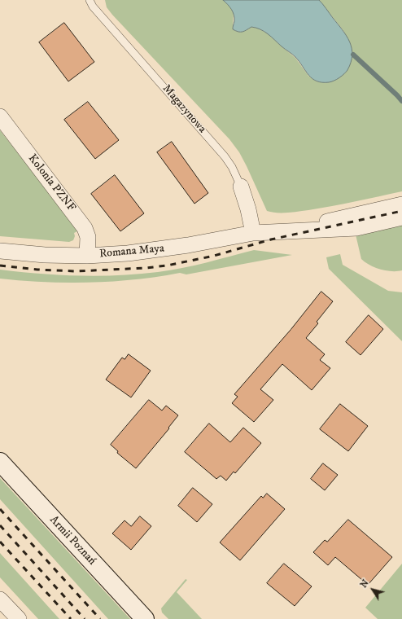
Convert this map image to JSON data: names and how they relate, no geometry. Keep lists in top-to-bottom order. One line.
{"streets":{"main road":["Armii Poznań"],"street":["Magazynowa","Kolonia PZNF","Romana Maya"]},"crossings":[["Magazynowa","Romana Maya"],["Kolonia PZNF","Romana Maya"]],"north":"top left"}
